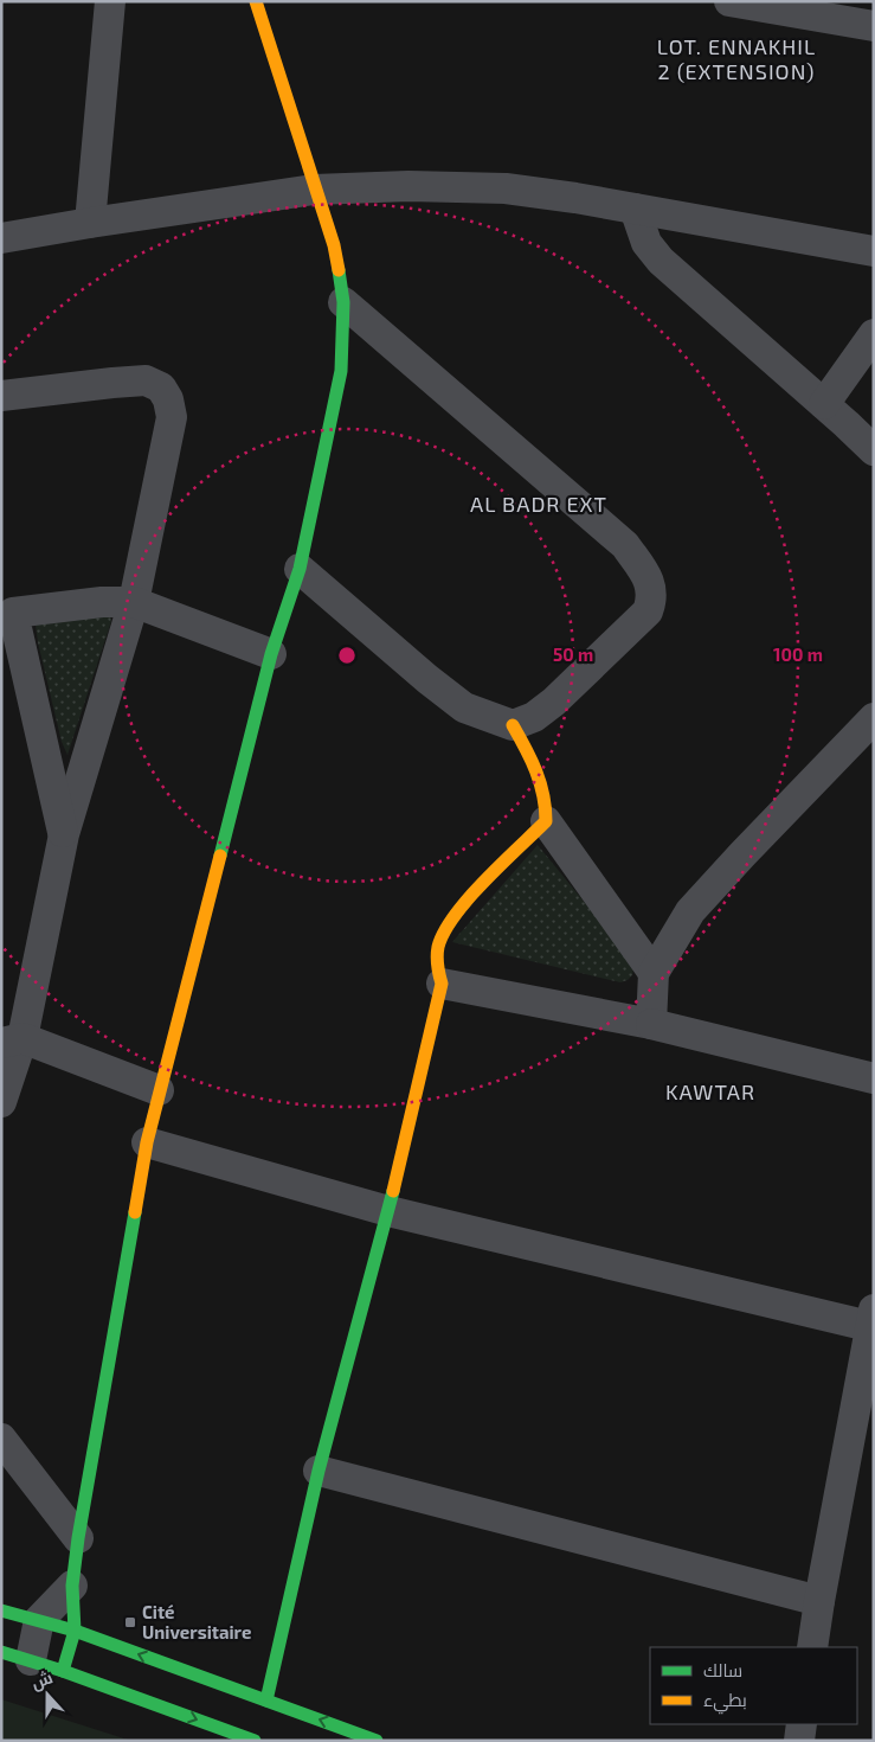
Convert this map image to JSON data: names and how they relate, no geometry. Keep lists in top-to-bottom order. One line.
{"districts":["LOT. ENNAKHIL 2 (EXTENSION)","AL BADR EXT","KAWTAR"],"places":{"transit":["Cité Universitaire"]},"legend":["سالك","بطيء"],"north":"top","rings":["50 m","100 m"]}
